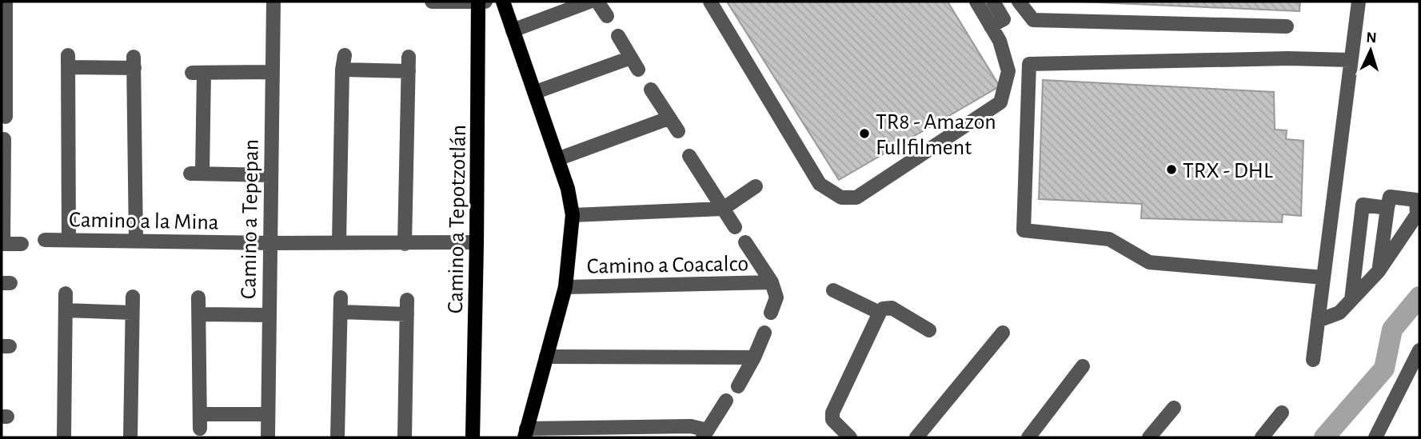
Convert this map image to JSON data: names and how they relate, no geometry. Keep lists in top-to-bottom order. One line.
{"streets":{"main road":["Camino a Tepotzotlán"],"street":["Camino a Tepepan","Camino a la Mina","Camino a Coacalco"]},"crossings":[["Camino a Tepepan","Camino a la Mina"],["Camino a Tepotzotlán","Camino a la Mina"]],"places":["TR8 - Amazon Fullfilment","TRX - DHL"],"north":"top"}
